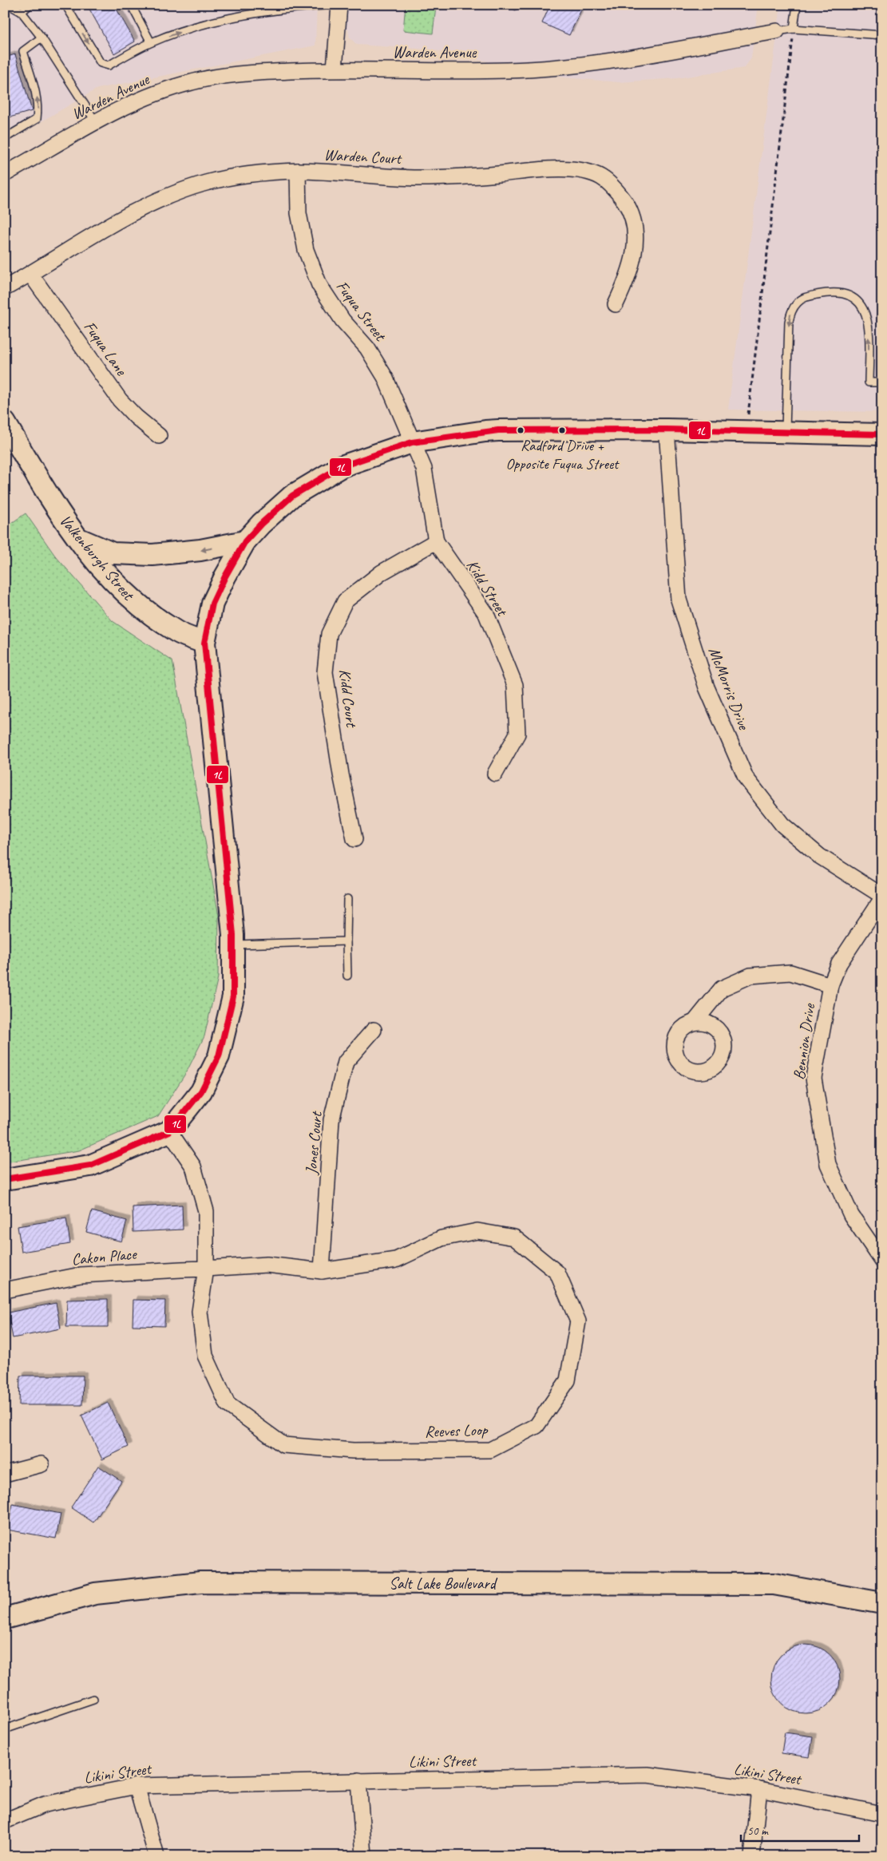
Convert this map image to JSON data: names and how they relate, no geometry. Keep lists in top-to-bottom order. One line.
{"streets":{"street":["Warden Avenue","Warden Court","Fuqua Street","Fuqua Lane","Valkenburgh Street","Kidd Street","McMorris Drive","Kidd Court","Bennion Drive","Jones Court","Cakon Place","Reeves Loop","Salt Lake Boulevard","Likini Street"]},"crossings":[["Warden Court","Fuqua Street"],["Warden Court","Fuqua Lane"],["Fuqua Street","Kidd Street"],["Kidd Street","Kidd Court"],["McMorris Drive","Bennion Drive"],["Jones Court","Reeves Loop"],["Cakon Place","Reeves Loop"]],"places":["Radford Drive + Opposite Fuqua Street"],"lines":["transit line 1L"],"scale_bar":"50 m"}
